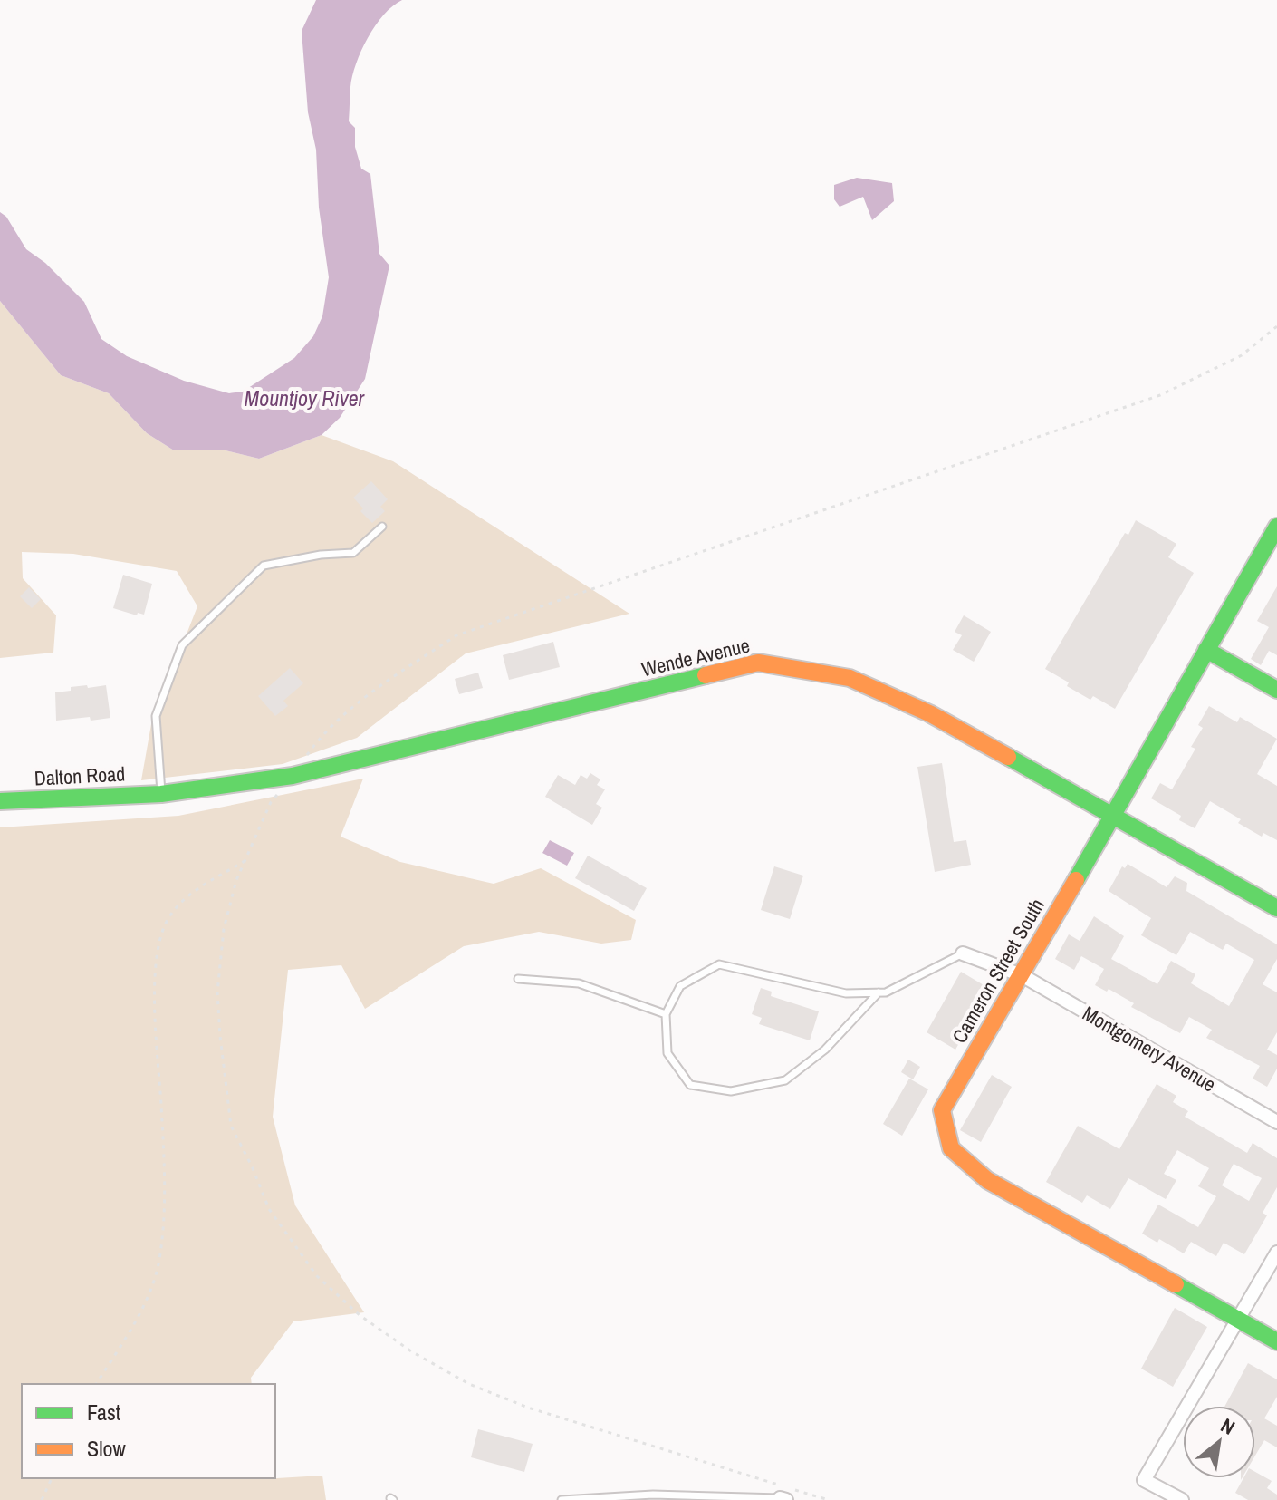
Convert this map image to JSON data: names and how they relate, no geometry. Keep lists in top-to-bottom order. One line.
{"streets":{"street":["Wende Avenue","Dalton Road","Cameron Street South","Montgomery Avenue"]},"crossings":[["Wende Avenue","Dalton Road"],["Wende Avenue","Cameron Street South"],["Cameron Street South","Montgomery Avenue"]],"water":["Mountjoy River"],"legend":["Fast","Slow"],"north":"top right"}
